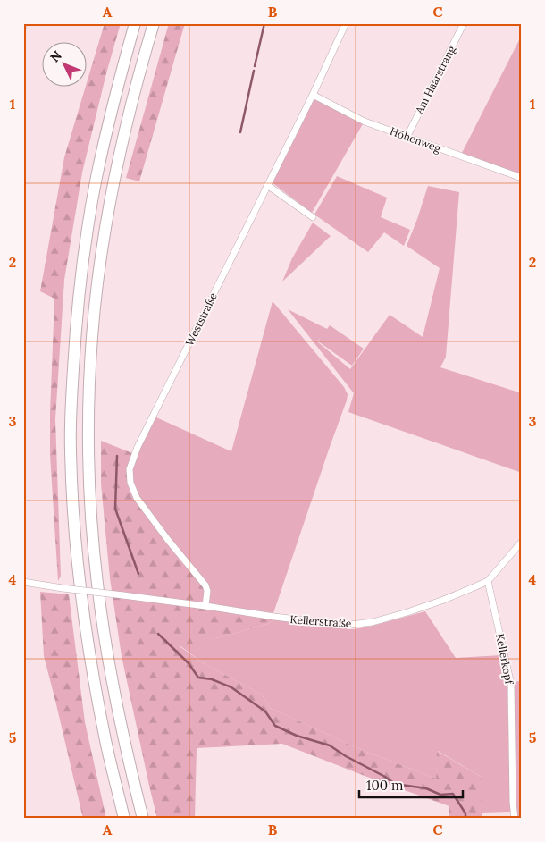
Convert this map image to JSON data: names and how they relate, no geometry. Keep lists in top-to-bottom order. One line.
{"streets":{"street":["Am Haarstrang","Höhenweg","Weststraße","Kellerstraße","Kellerkopf"]},"crossings":[["Am Haarstrang","Höhenweg"],["Höhenweg","Weststraße"],["Weststraße","Kellerstraße"],["Kellerstraße","Kellerkopf"]],"scale_bar":"100 m","north":"top left","grid":{"columns":["A","B","C"],"rows":["1","2","3","4","5"]}}
